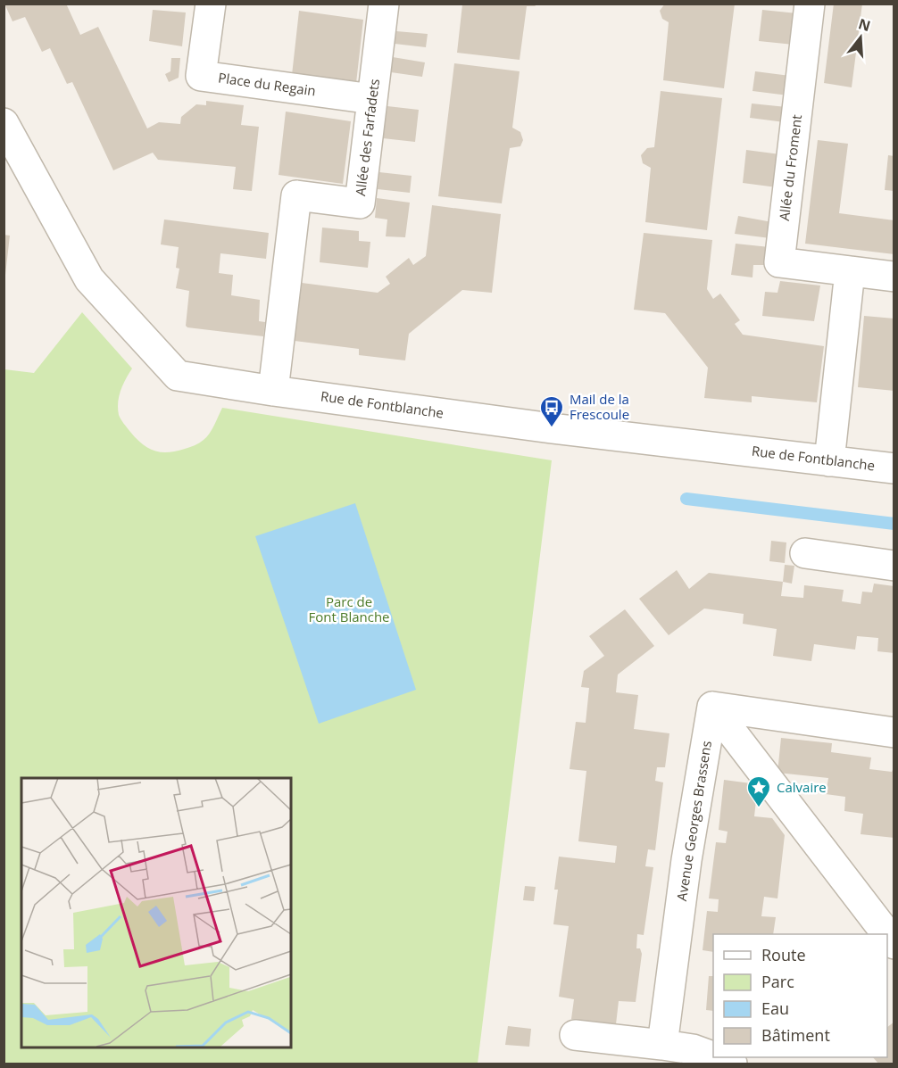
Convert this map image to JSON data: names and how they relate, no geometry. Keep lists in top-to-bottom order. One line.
{"streets":{"street":["Place du Regain","Allée des Farfadets","Allée du Froment","Rue de Fontblanche","Avenue Georges Brassens"]},"crossings":[["Place du Regain","Allée des Farfadets"],["Allée des Farfadets","Rue de Fontblanche"]],"parks":["Parc de Font Blanche"],"places":{"bus stop":["Mail de la Frescoule"],"place":["Calvaire"]},"legend":["Route","Parc","Eau","Bâtiment"],"north":"top"}
